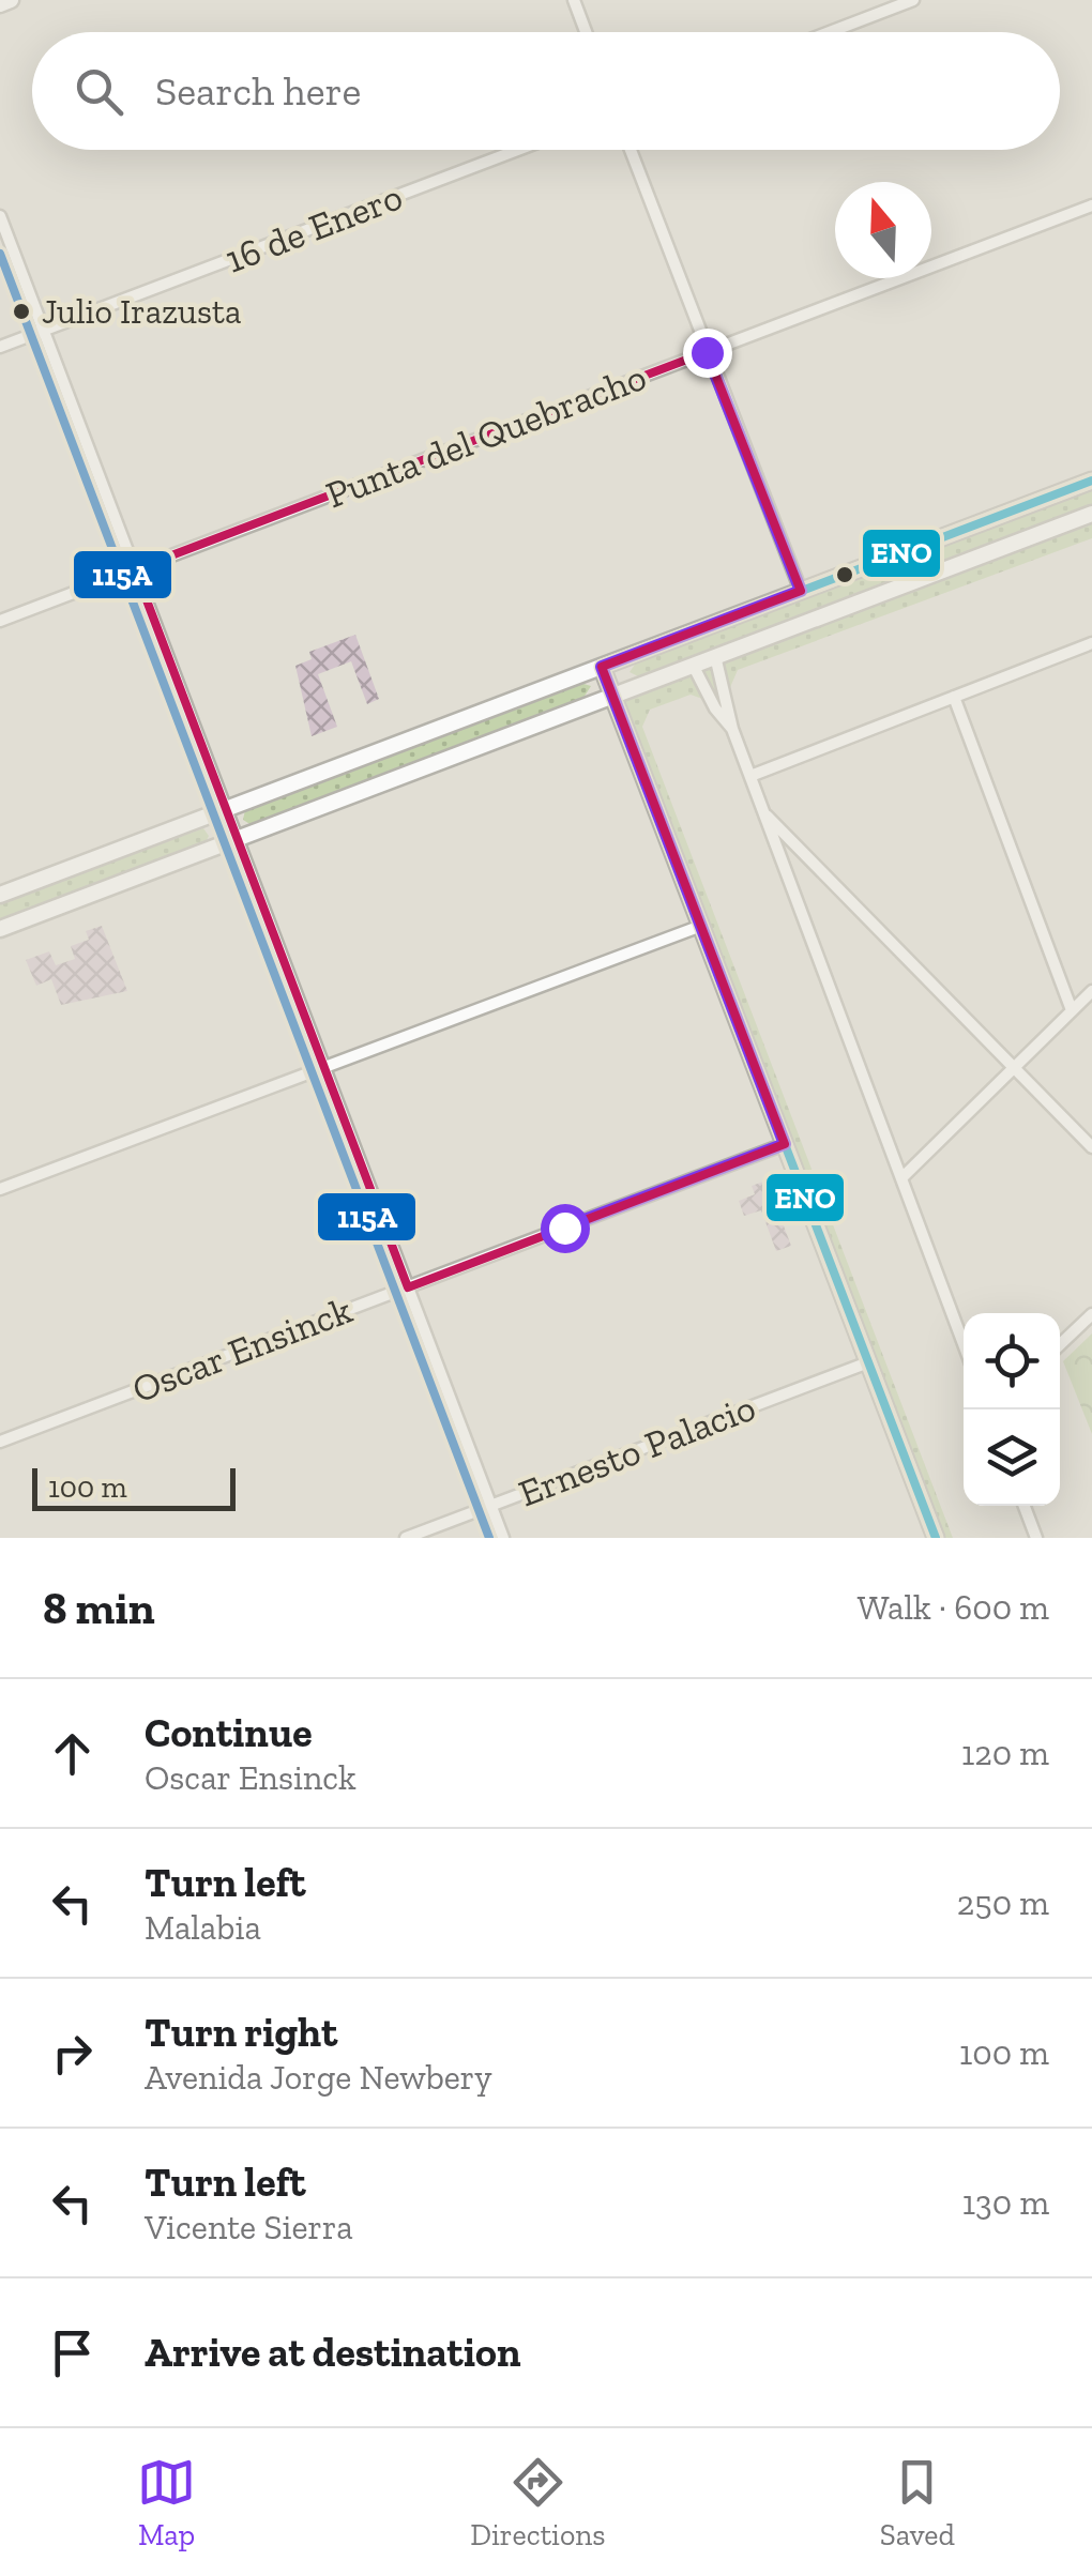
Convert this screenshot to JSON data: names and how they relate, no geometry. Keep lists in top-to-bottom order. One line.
{"streets":{"street":["16 de Enero","Punta del Quebracho","Oscar Ensinck","Ernesto Palacio"]},"places":["Julio Irazusta"],"lines":["transit line 115A","transit line ENO"],"scale_bar":"100 m","north":"top","page":{"search":"Search here","scale":"100 m","heading":["8 min","Walk · 600 m"],"list":[["Continue","Oscar Ensinck","120 m"],["Turn left","Malabia","250 m"],["Turn right","Avenida Jorge Newbery","100 m"],["Turn left","Vicente Sierra","130 m"],"Arrive at destination"],"nav":["Map","Directions","Saved"]}}
